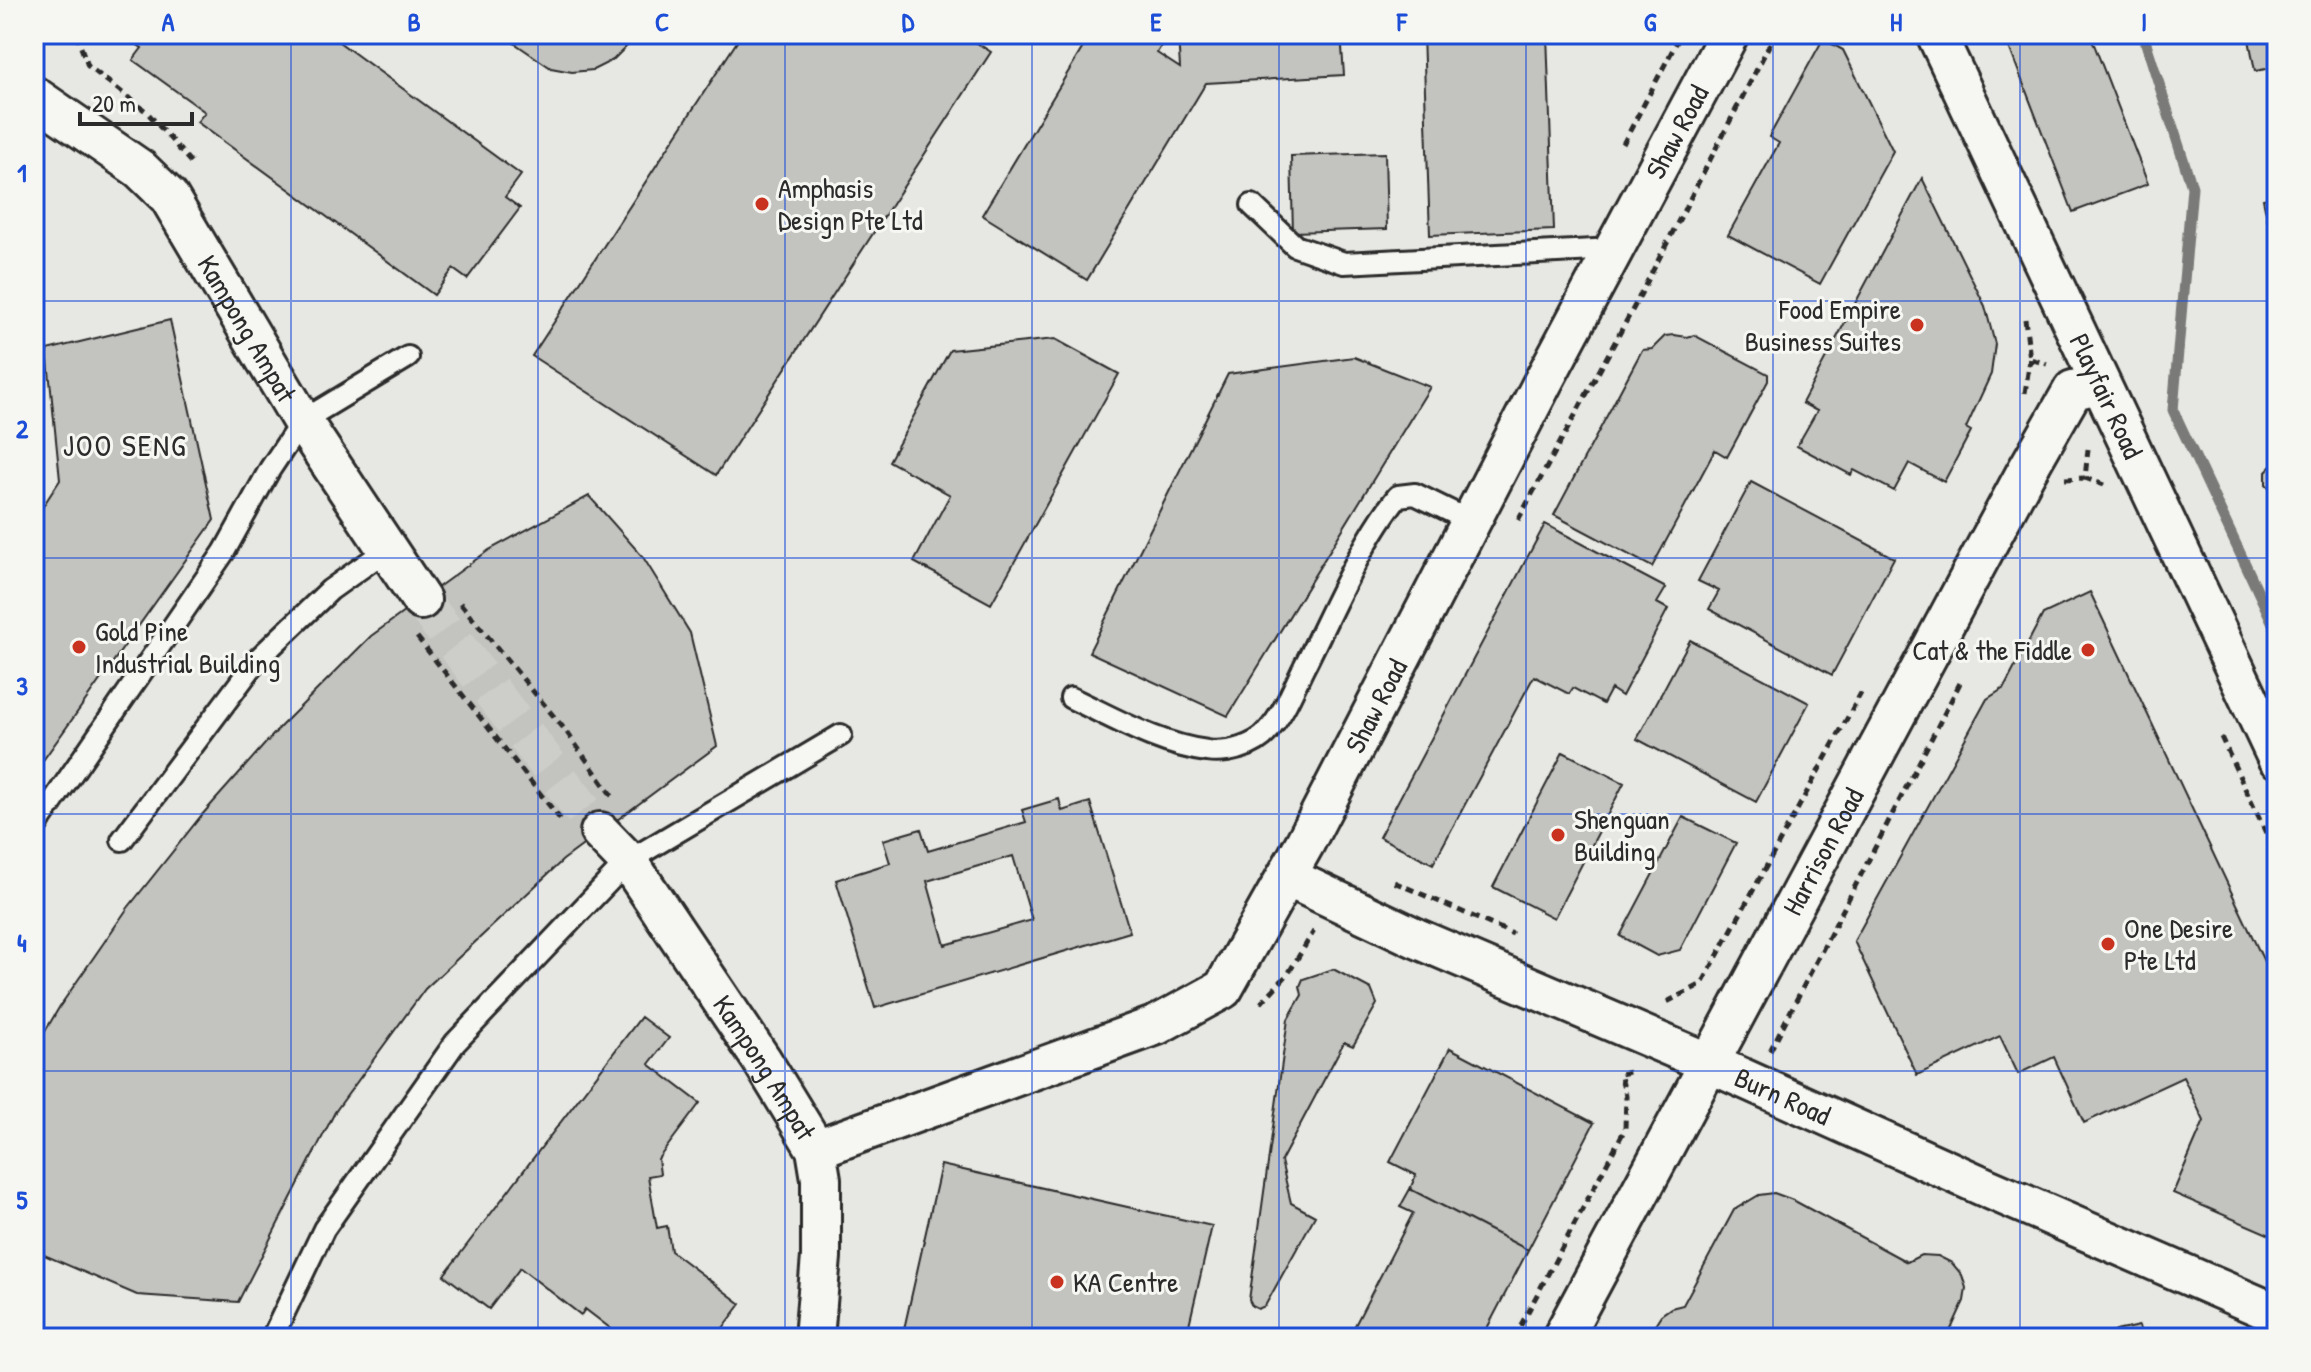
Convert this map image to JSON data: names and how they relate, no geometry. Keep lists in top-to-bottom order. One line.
{"streets":{"street":["Shaw Road","Kampong Ampat","Playfair Road","Harrison Road","Burn Road"]},"crossings":[["Shaw Road","Kampong Ampat"],["Shaw Road","Burn Road"],["Playfair Road","Harrison Road"],["Harrison Road","Burn Road"]],"districts":["JOO SENG"],"places":["Amphasis Design Pte Ltd","Food Empire Business Suites","Gold Pine Industrial Building","Cat & the Fiddle","Shenguan Building","One Desire Pte Ltd","KA Centre"],"scale_bar":"20 m","grid":{"columns":["A","B","C","D","E","F","G","H","I"],"rows":["1","2","3","4","5"]}}
